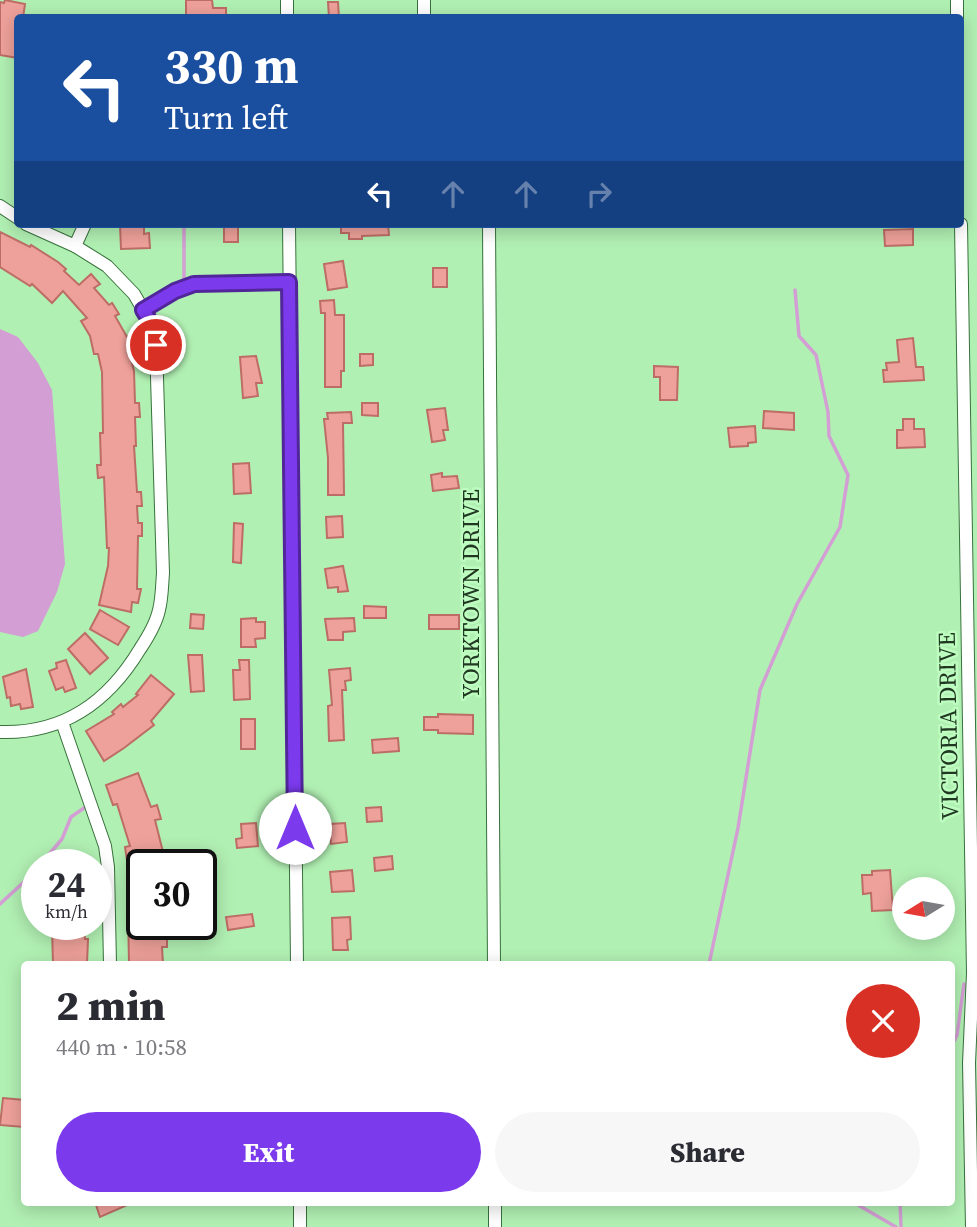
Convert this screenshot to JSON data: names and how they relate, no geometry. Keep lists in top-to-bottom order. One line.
{"streets":{"street":["YORKTOWN DRIVE","VICTORIA DRIVE"]},"north":"left","page":{"turn":["330 m","Turn left"],"speed":"24 km/h","limit":"30","heading":["2 min","440 m · 10:58"],"buttons":["Exit","Share"]}}
